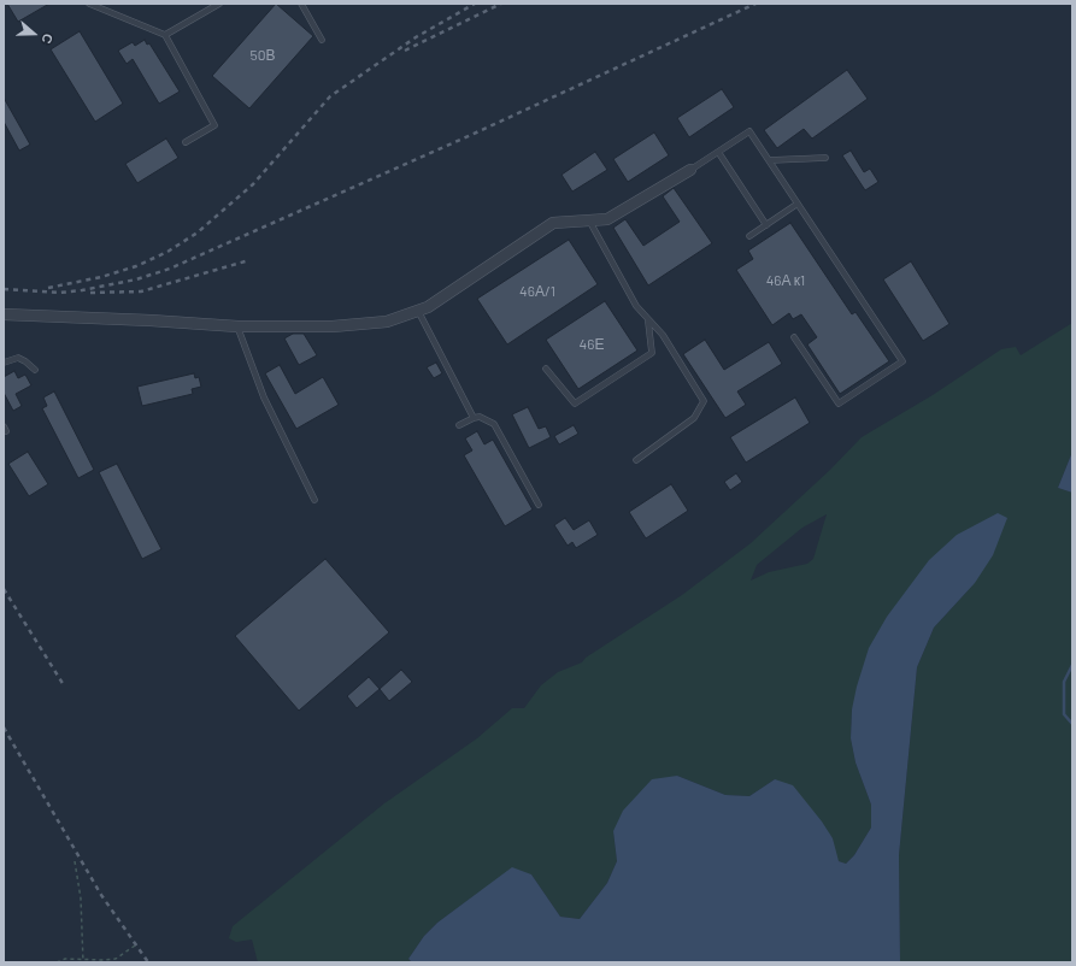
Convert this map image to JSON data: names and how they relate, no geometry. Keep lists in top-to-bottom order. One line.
{"house_numbers":["50В","46А к1","46А/1","46Е"],"north":"right"}
